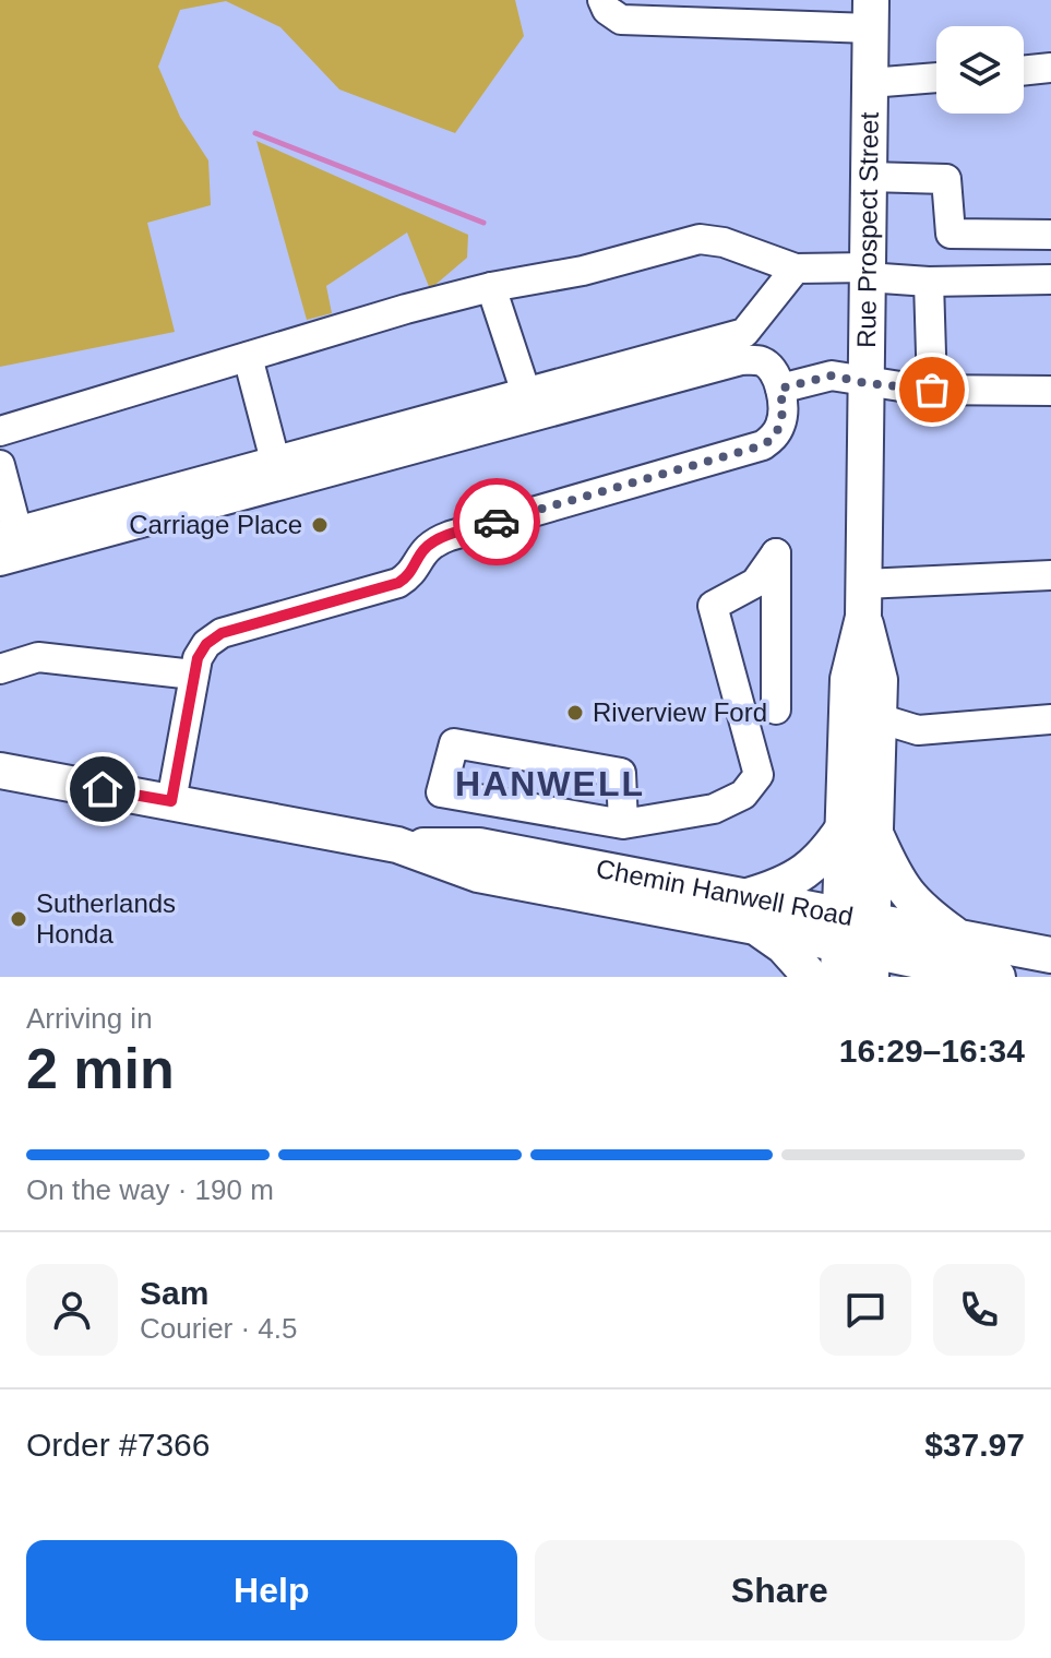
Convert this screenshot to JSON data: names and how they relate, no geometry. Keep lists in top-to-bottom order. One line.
{"streets":{"main road":["Rue Prospect Street","Chemin Hanwell Road"]},"crossings":[["Rue Prospect Street","Chemin Hanwell Road"]],"districts":["HANWELL"],"places":["Carriage Place","Riverview Ford","Sutherlands Honda"],"page":{"heading":["2 min","Arriving in","16:29–16:34"],"panel":["Sam","Courier · 4.5","Order #7366","$37.97"],"bar":"On the way · 190 m","buttons":["Help","Share"]}}
